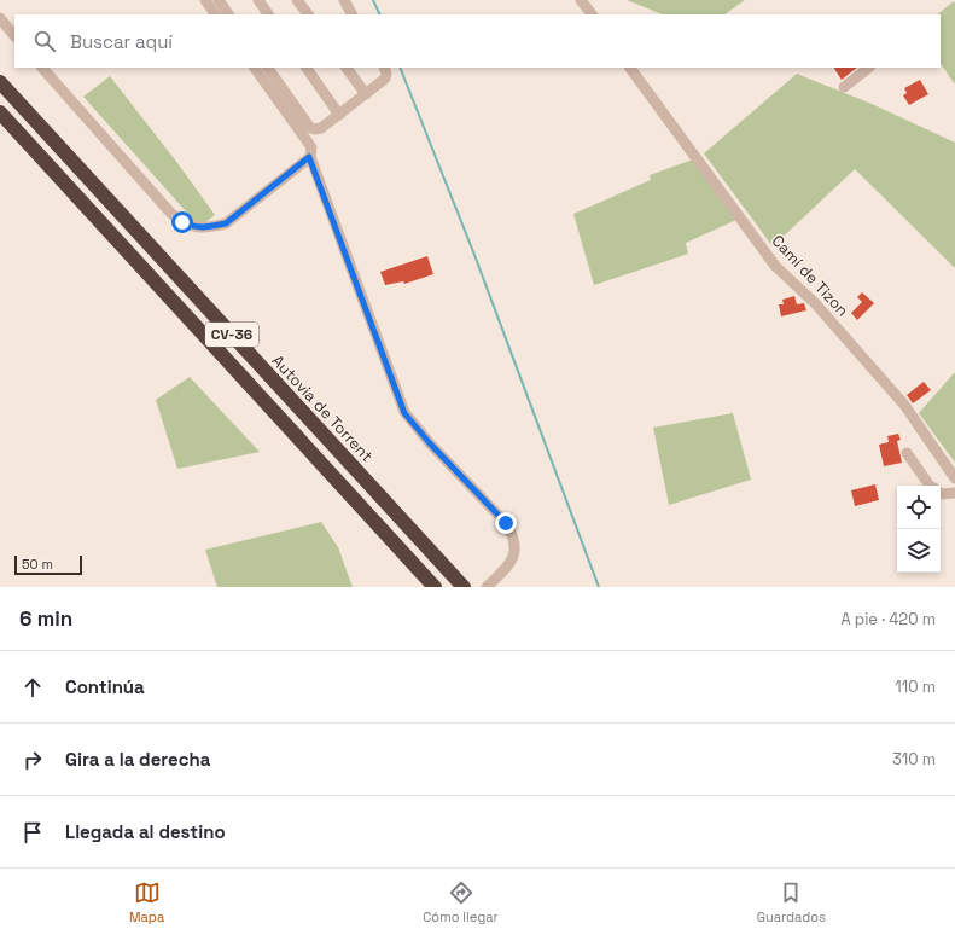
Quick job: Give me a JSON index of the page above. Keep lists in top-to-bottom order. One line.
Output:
{"streets":{"highway":["CV-36","Autovia de Torrent"],"street":["Camí de Tizon"]},"scale_bar":"50 m","page":{"search":"Buscar aquí","scale":"50 m","heading":["6 min","A pie · 420 m"],"list":[["Continúa","110 m"],["Gira a la derecha","310 m"],"Llegada al destino"],"nav":["Mapa","Cómo llegar","Guardados"]}}
